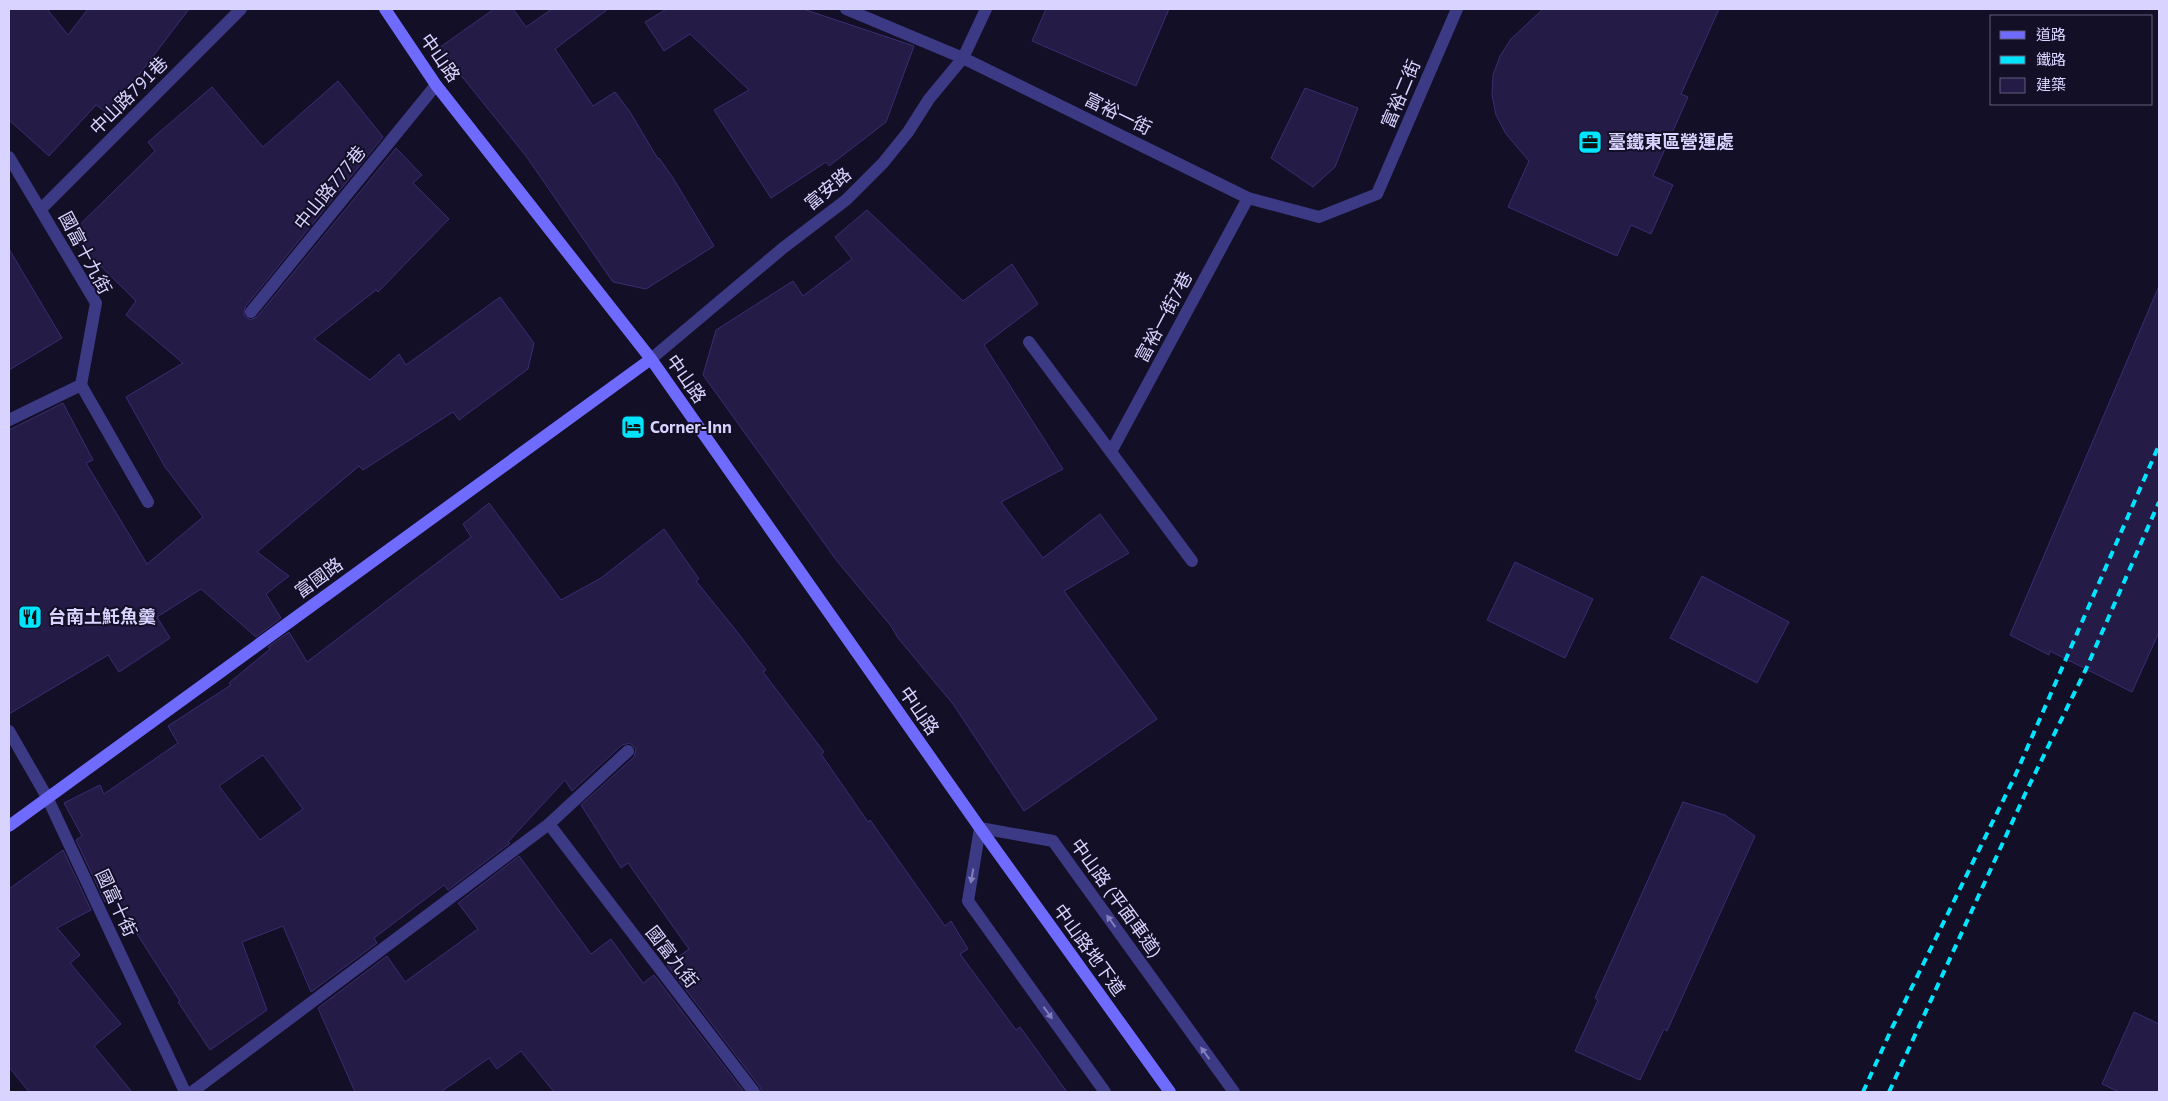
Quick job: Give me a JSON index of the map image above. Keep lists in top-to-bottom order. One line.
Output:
{"streets":{"street":["中山路","富裕二街","中山路791巷","富裕一街","中山路777巷","富安路","國富十九街","富裕一街7巷","富國路","中山路 (平面車道)","國富十街","中山路地下道","國富九街"]},"crossings":[["中山路","中山路777巷"],["中山路","富安路"],["中山路","富國路"],["中山路","中山路 (平面車道)"],["中山路","中山路地下道"],["富裕二街","富裕一街"],["中山路791巷","國富十九街"],["富裕一街","富安路"],["富裕一街","富裕一街7巷"],["富安路","富國路"],["富國路","國富十街"],["中山路 (平面車道)","中山路地下道"]],"one_way":["中山路 (平面車道)"],"places":{"office":["臺鐵東區營運處"],"hotel":["Corner-Inn"],"restaurant":["台南土魠魚羹"]},"legend":["道路","鐵路","建築"]}
